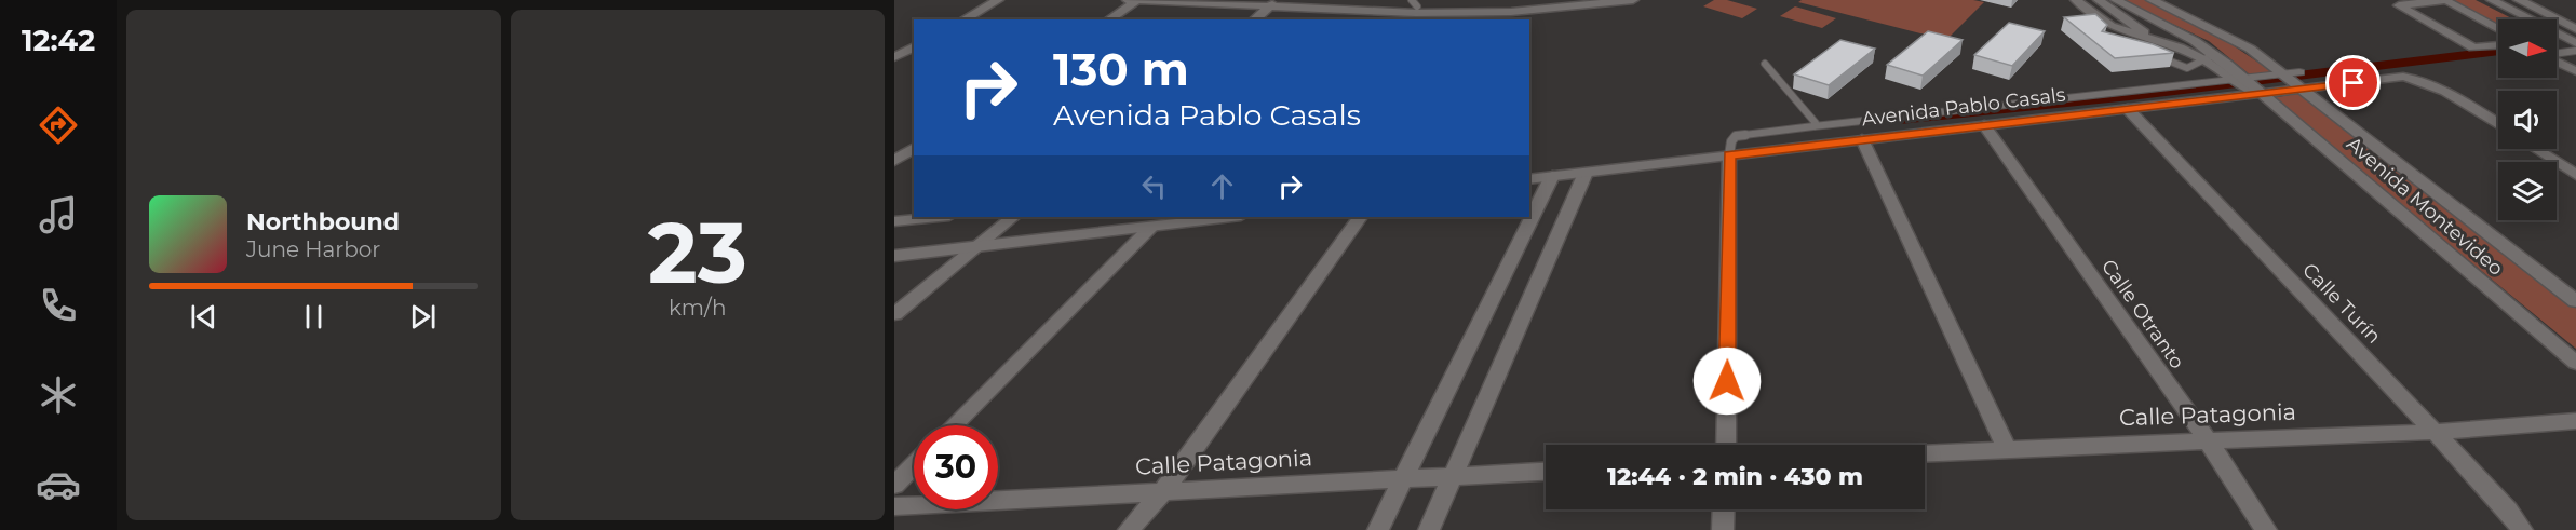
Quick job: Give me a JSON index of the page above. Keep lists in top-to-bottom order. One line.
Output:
{"streets":{"street":["Avenida Pablo Casals","Avenida Montevideo","Calle Turín","Calle Otranto","Calle Patagonia"]},"crossings":[["Avenida Pablo Casals","Avenida Montevideo"],["Avenida Pablo Casals","Calle Turín"],["Avenida Pablo Casals","Calle Otranto"],["Calle Turín","Calle Patagonia"],["Calle Otranto","Calle Patagonia"]],"north":"right","page":{"tabs":"12:42","tile":["23","km/h"],"turn":["130 m","Avenida Pablo Casals"],"song":["Northbound","June Harbor"],"limit":"30","trip":"12:44 · 2 min · 430 m"}}
